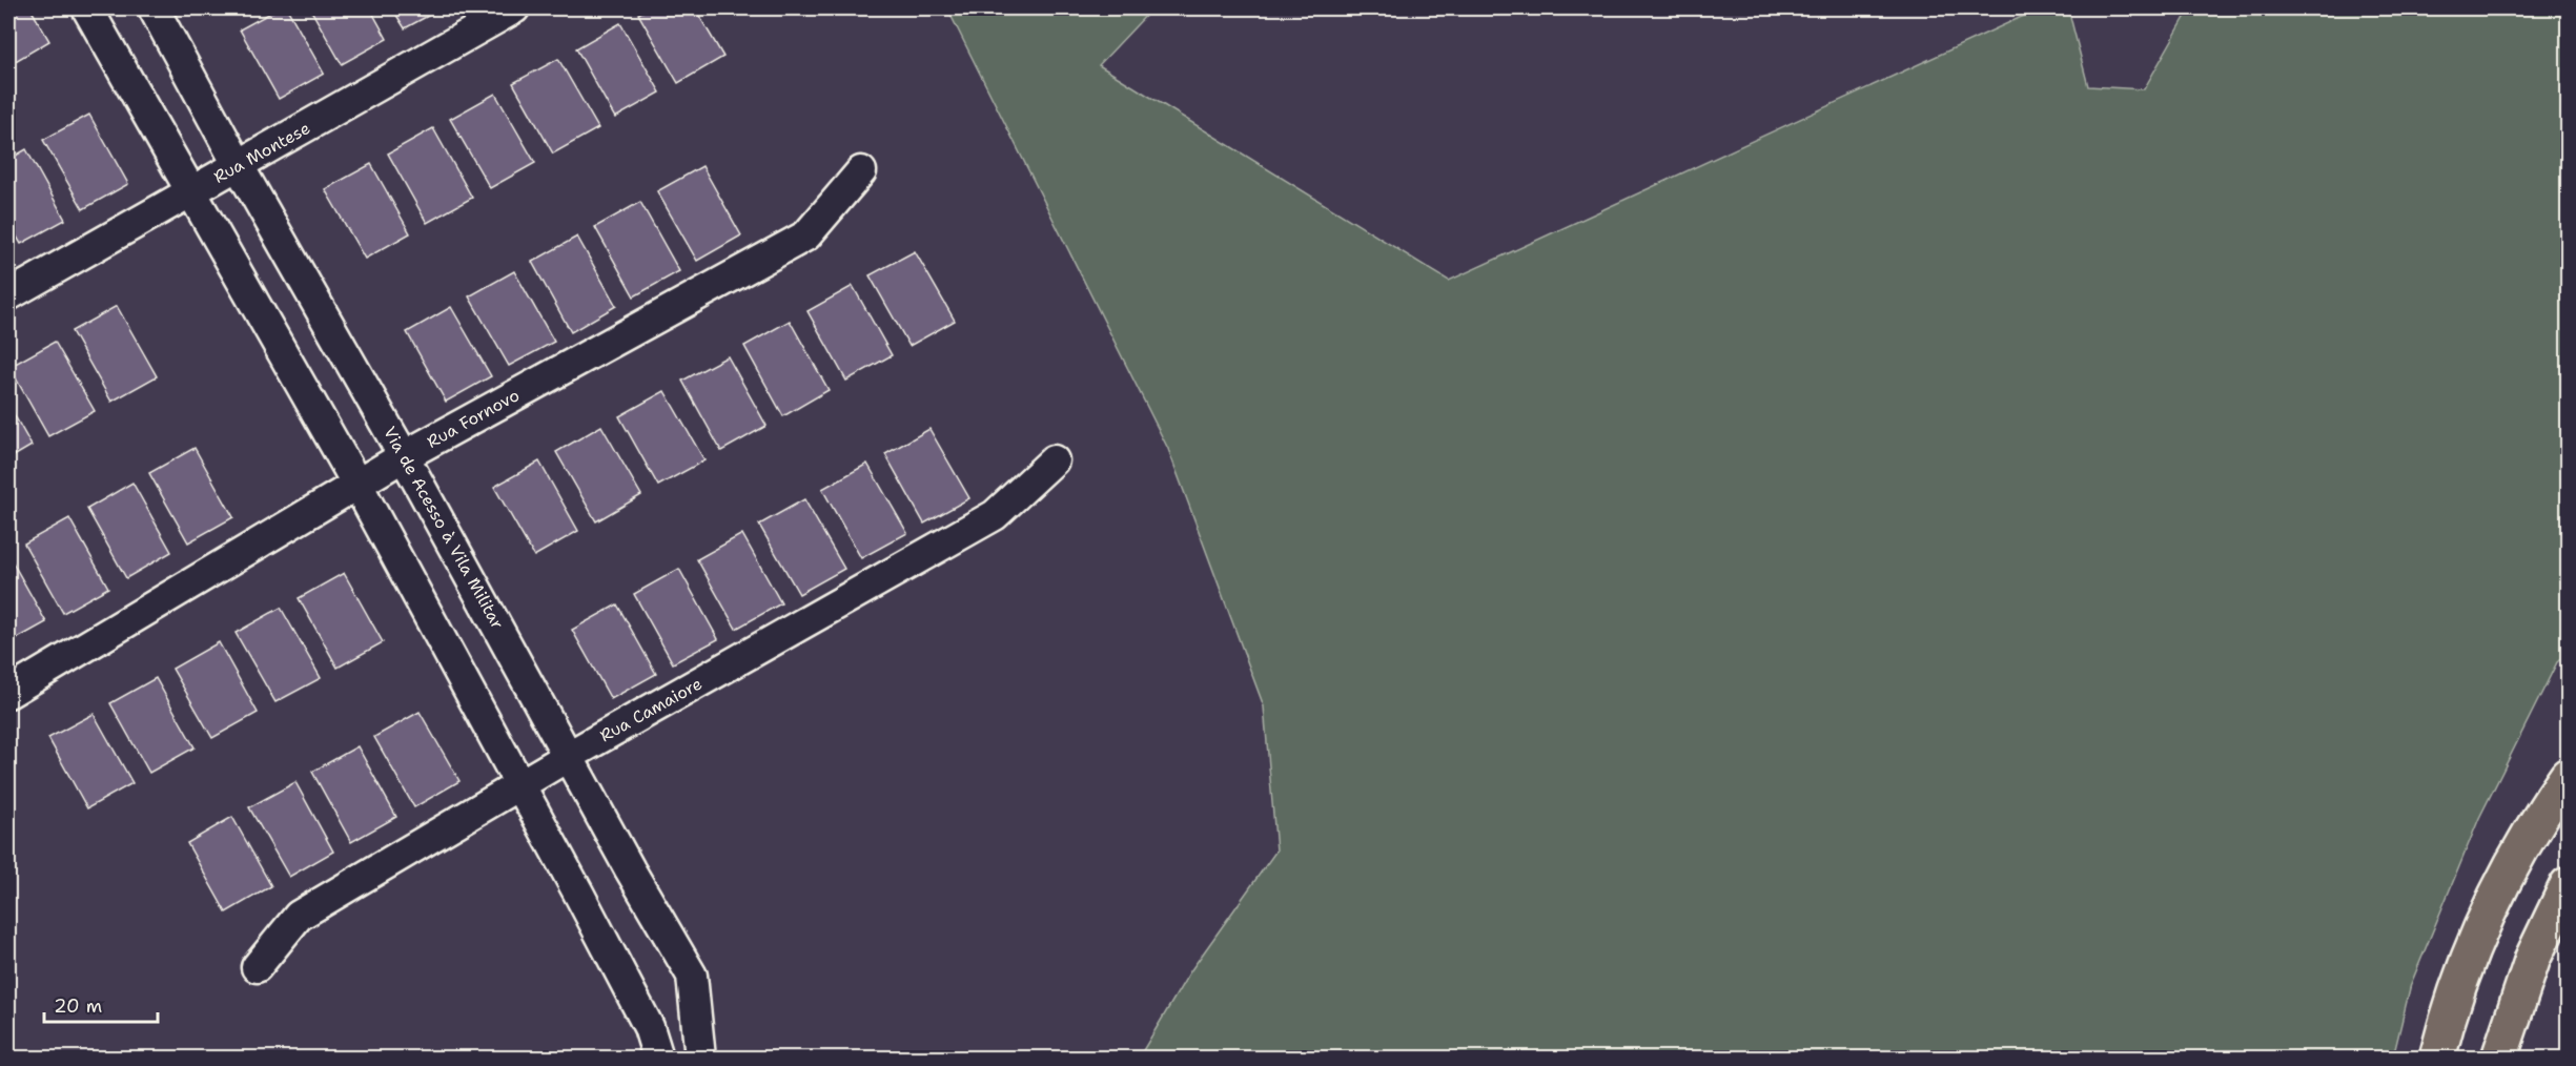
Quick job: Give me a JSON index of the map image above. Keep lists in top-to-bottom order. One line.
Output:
{"streets":{"street":["Rua Montese","Rua Fornovo","Via de Acesso à Vila Militar","Rua Camaiore"]},"crossings":[["Rua Montese","Via de Acesso à Vila Militar"],["Rua Fornovo","Via de Acesso à Vila Militar"],["Via de Acesso à Vila Militar","Rua Camaiore"]],"scale_bar":"20 m"}
